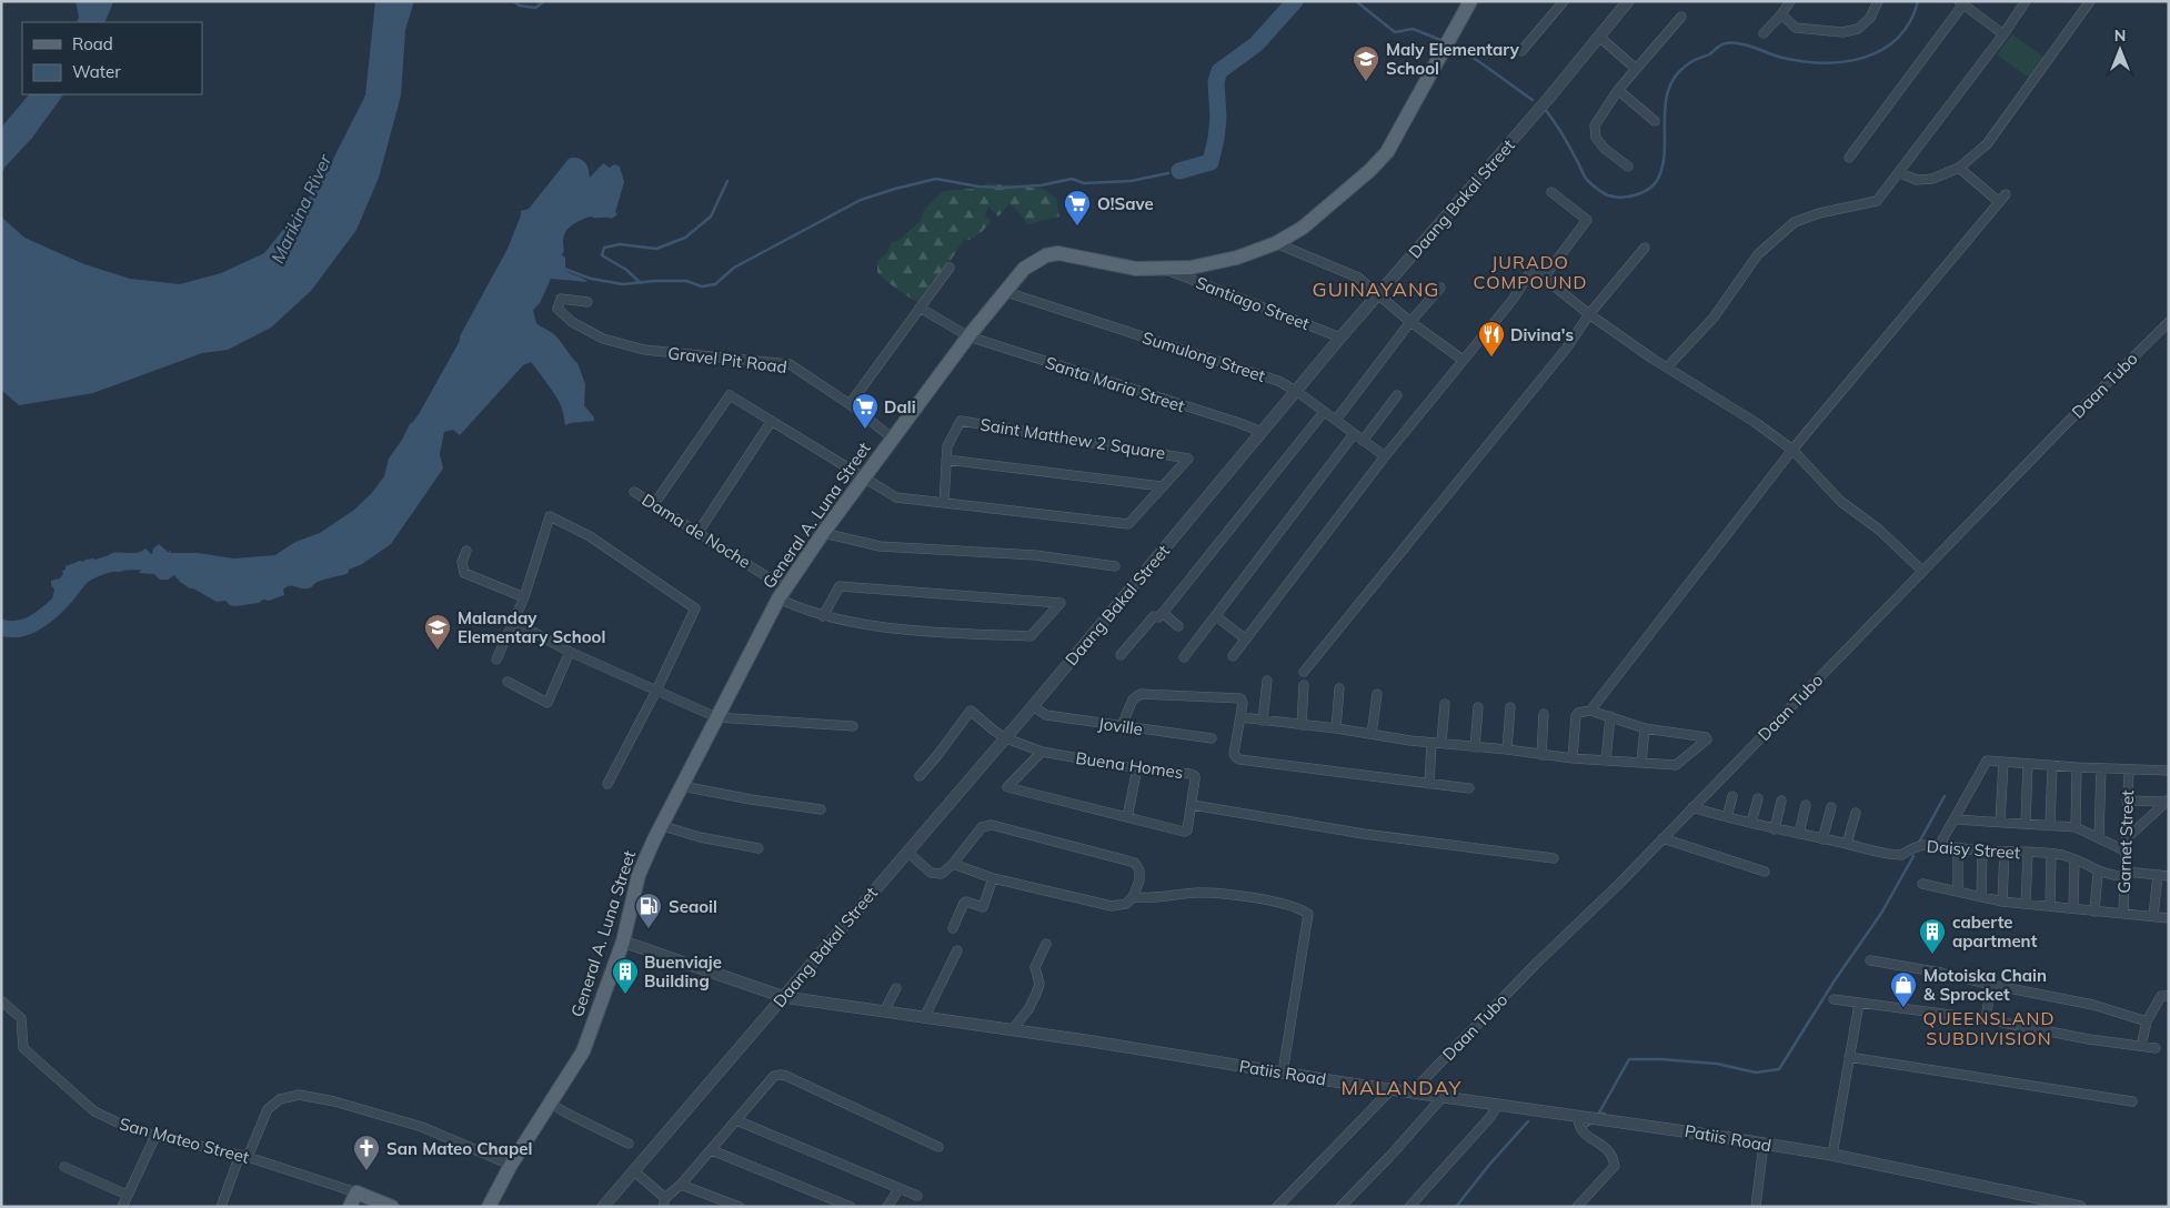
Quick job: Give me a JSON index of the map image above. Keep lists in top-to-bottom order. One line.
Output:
{"streets":{"main road":["General A. Luna Street"],"street":["Daang Bakal Street","Santiago Street","Sumulong Street","Gravel Pit Road","Santa Maria Street","Daan Tubo","Saint Matthew 2 Square","Dama de Noche","Joville","Buena Homes","Garnet Street","Daisy Street","Patiis Road","San Mateo Street"]},"crossings":[["Daang Bakal Street","Santiago Street"],["Daang Bakal Street","Sumulong Street"],["Daang Bakal Street","Santa Maria Street"],["Daang Bakal Street","Joville"],["Daang Bakal Street","Buena Homes"],["Daang Bakal Street","Patiis Road"],["Santiago Street","General A. Luna Street"],["Sumulong Street","General A. Luna Street"],["Gravel Pit Road","General A. Luna Street"],["Santa Maria Street","General A. Luna Street"],["Daan Tubo","Daisy Street"],["Daan Tubo","Patiis Road"],["Saint Matthew 2 Square","General A. Luna Street"],["Saint Matthew 2 Square","Dama de Noche"],["General A. Luna Street","Dama de Noche"],["General A. Luna Street","Patiis Road"],["Garnet Street","Daisy Street"]],"districts":["JURADO COMPOUND","GUINAYANG","QUEENSLAND SUBDIVISION","MALANDAY"],"water":["Marikina River"],"places":{"school or university":["Maly Elementary School","Malanday Elementary School"],"supermarket":["O!Save","Dali"],"restaurant":["Divina's"],"fuel station":["Seaoil"],"building":["caberte apartment","Buenviaje Building"],"shop":["Motoiska Chain & Sprocket"],"church":["San Mateo Chapel"]},"legend":["Road","Water"],"north":"top"}
